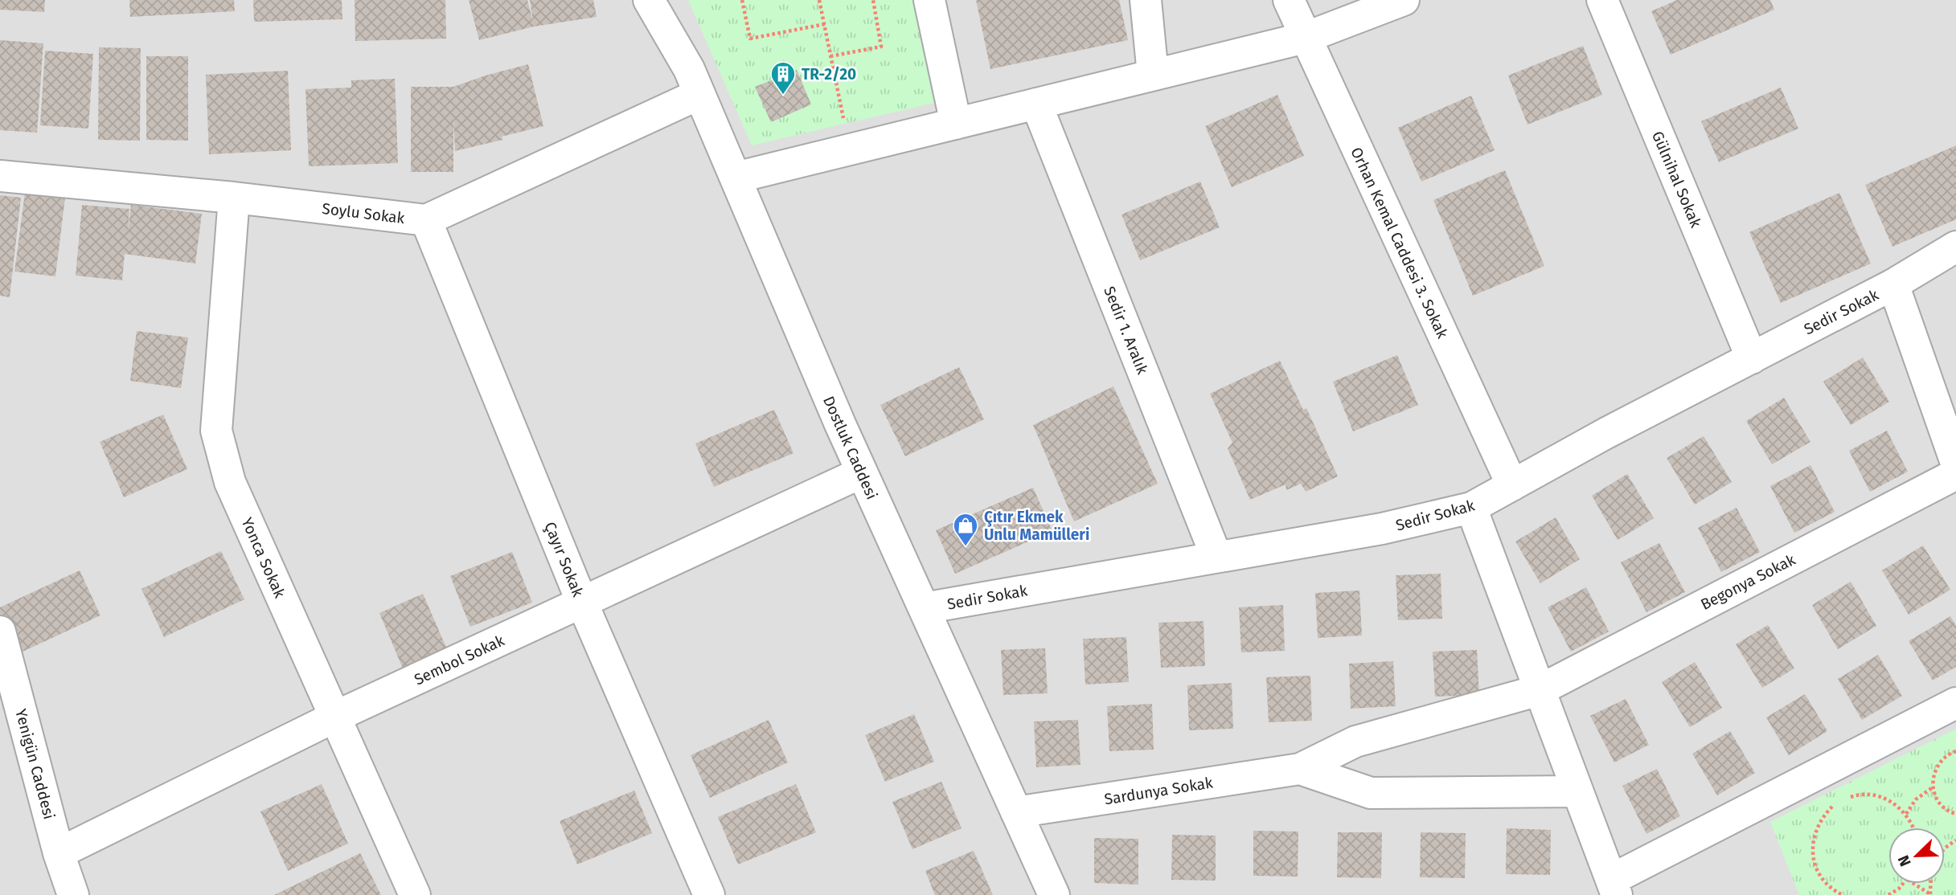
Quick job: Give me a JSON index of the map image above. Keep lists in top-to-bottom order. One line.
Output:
{"streets":{"street":["Gülnihal Sokak","Soylu Sokak","Orhan Kemal Caddesi 3. Sokak","Sedir Sokak","Sedir 1. Aralık","Dostluk Caddesi","Yonca Sokak","Çayır Sokak","Begonya Sokak","Sembol Sokak","Yenigün Caddesi","Sardunya Sokak"]},"crossings":[["Gülnihal Sokak","Sedir Sokak"],["Soylu Sokak","Dostluk Caddesi"],["Soylu Sokak","Yonca Sokak"],["Soylu Sokak","Çayır Sokak"],["Orhan Kemal Caddesi 3. Sokak","Sedir Sokak"],["Sedir Sokak","Sedir 1. Aralık"],["Sedir Sokak","Dostluk Caddesi"],["Dostluk Caddesi","Sembol Sokak"],["Dostluk Caddesi","Sardunya Sokak"],["Yonca Sokak","Sembol Sokak"],["Çayır Sokak","Sembol Sokak"],["Begonya Sokak","Sardunya Sokak"],["Sembol Sokak","Yenigün Caddesi"]],"places":{"building":["TR-2/20"],"shop":["Çıtır Ekmek Unlu Mamülleri"]},"north":"bottom left"}
